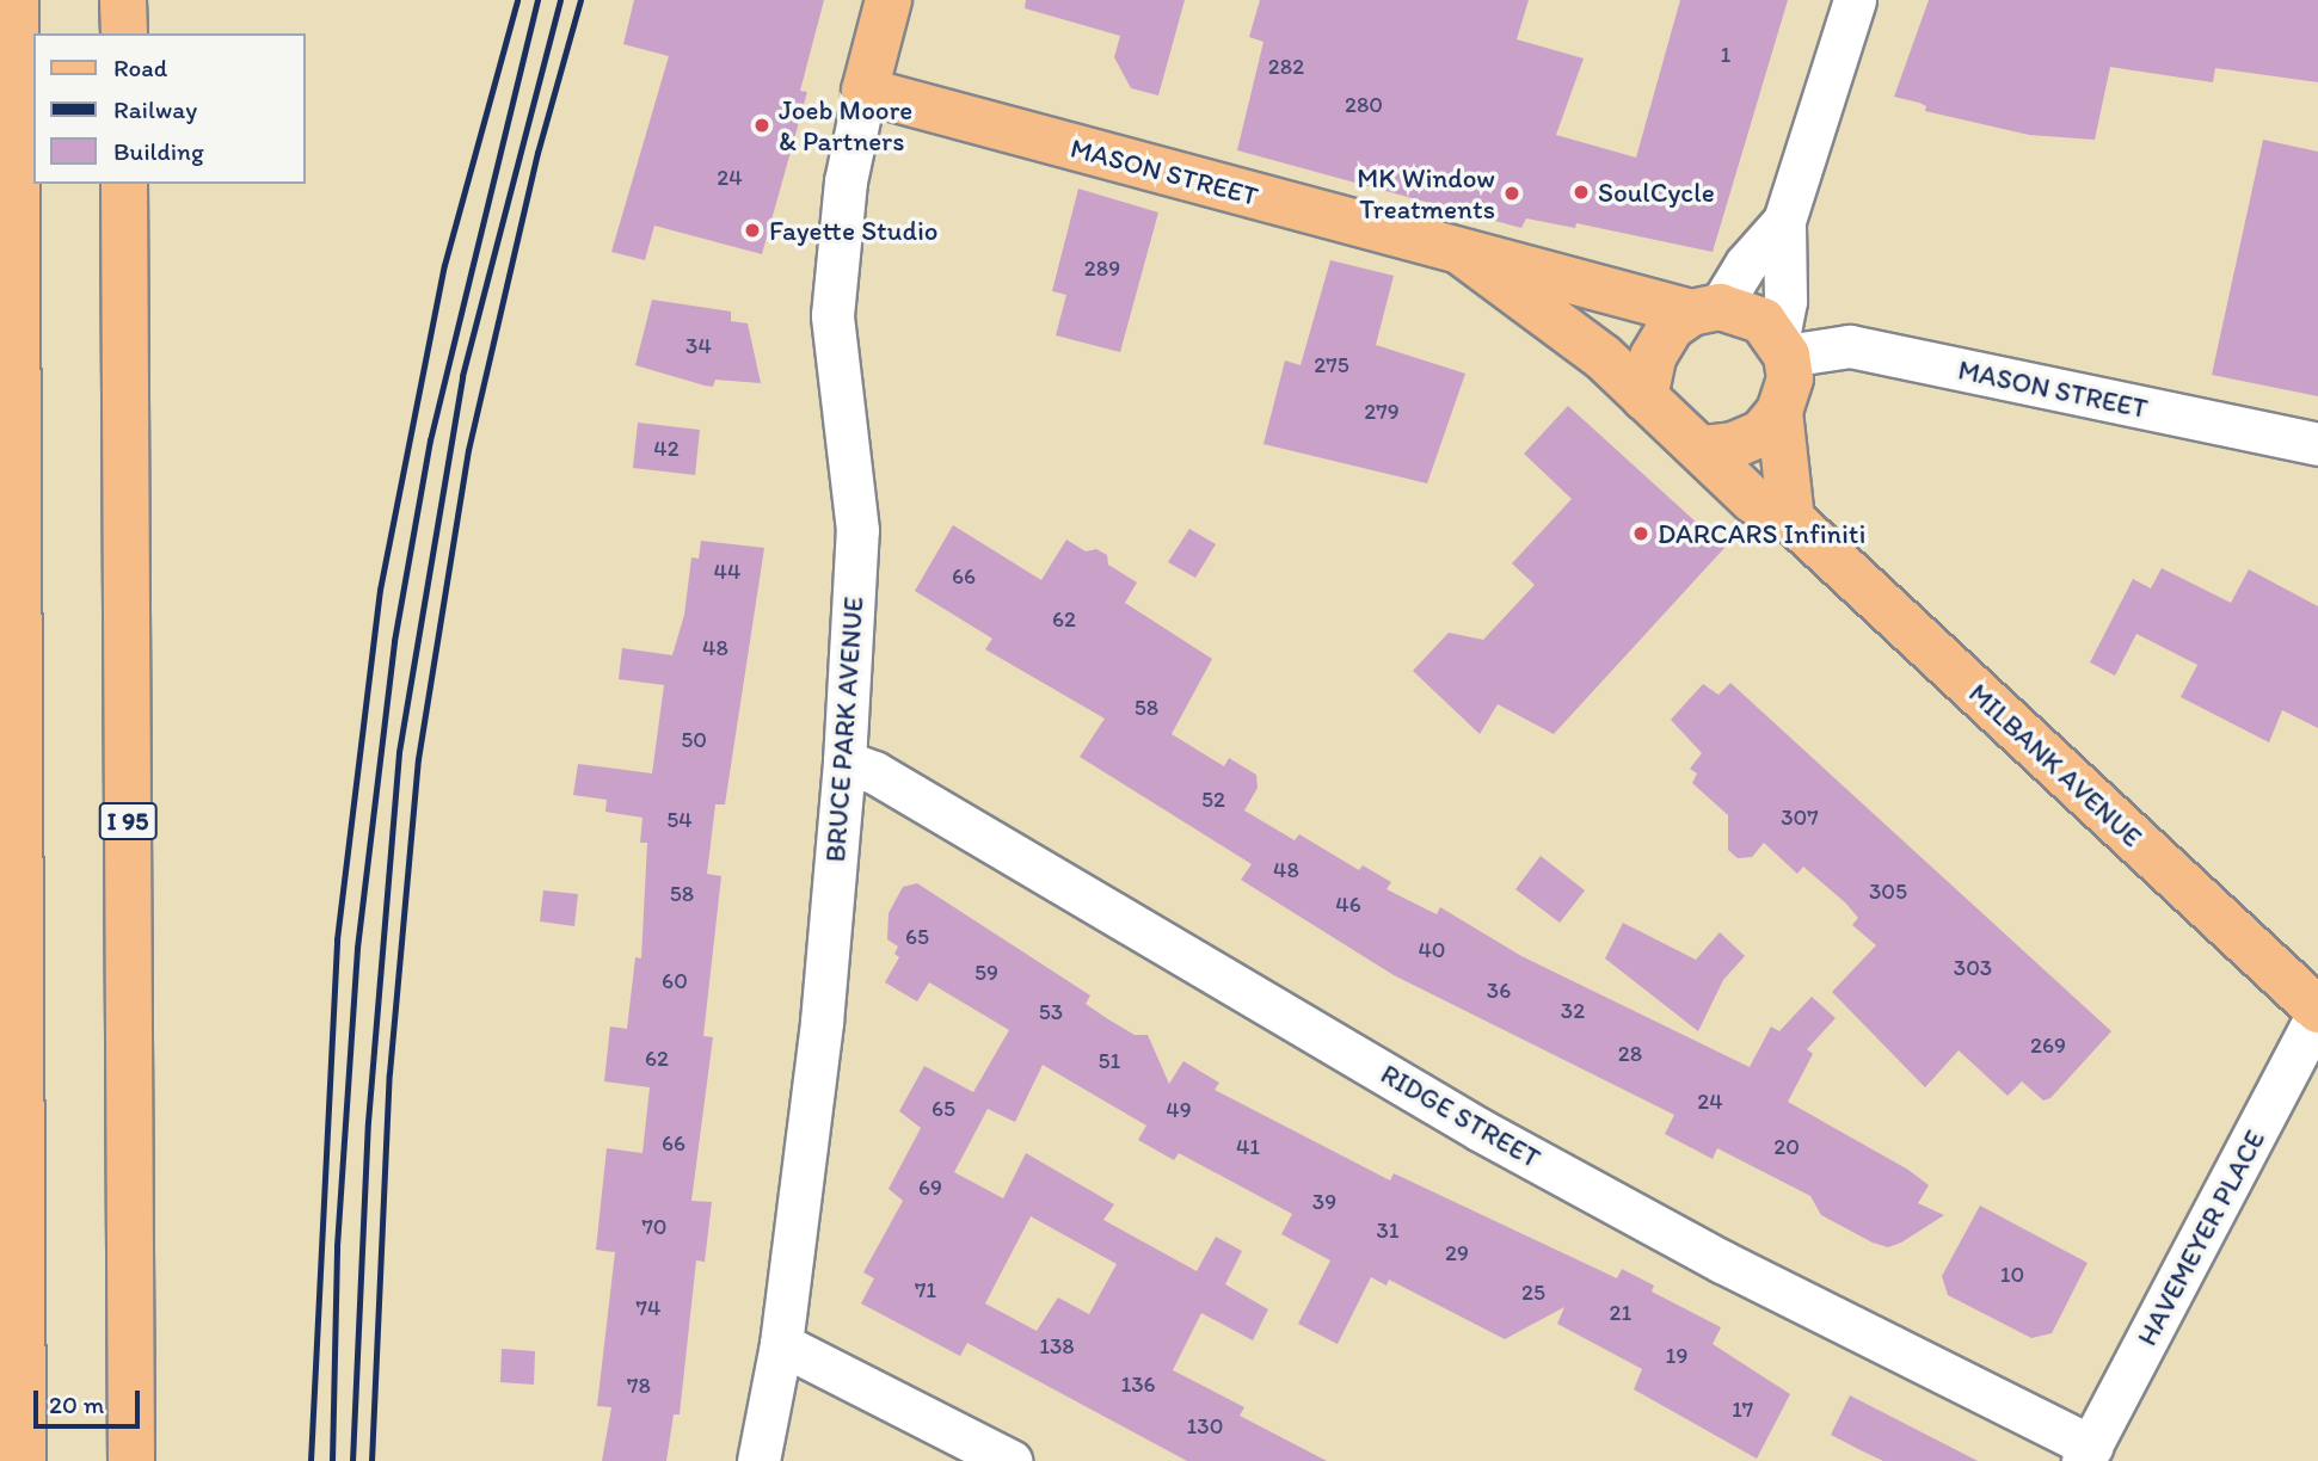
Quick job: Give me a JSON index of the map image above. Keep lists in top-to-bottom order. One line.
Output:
{"streets":{"main road":["MASON STREET","BRUCE PARK AVENUE","MILBANK AVENUE","I 95"],"street":["RIDGE STREET","HAVEMEYER PLACE"]},"crossings":[["MASON STREET","BRUCE PARK AVENUE"],["MASON STREET","MILBANK AVENUE"],["BRUCE PARK AVENUE","RIDGE STREET"],["MILBANK AVENUE","HAVEMEYER PLACE"],["RIDGE STREET","HAVEMEYER PLACE"]],"places":["Joeb Moore & Partners","SoulCycle","MK Window Treatments","Fayette Studio","DARCARS Infiniti"],"house_numbers":["1","282","280","24","289","34","275","279","42","44","66","62","48","58","50","52","307","54","48","305","58","46","65","40","303","59","60","36","32","53","269","28","62","51","24","65","49","66","41","20","69","39","70","31","29","10","71","25","74","21","138","19","136","78","17","130"],"legend":["Road","Railway","Building"],"scale_bar":"20 m"}
